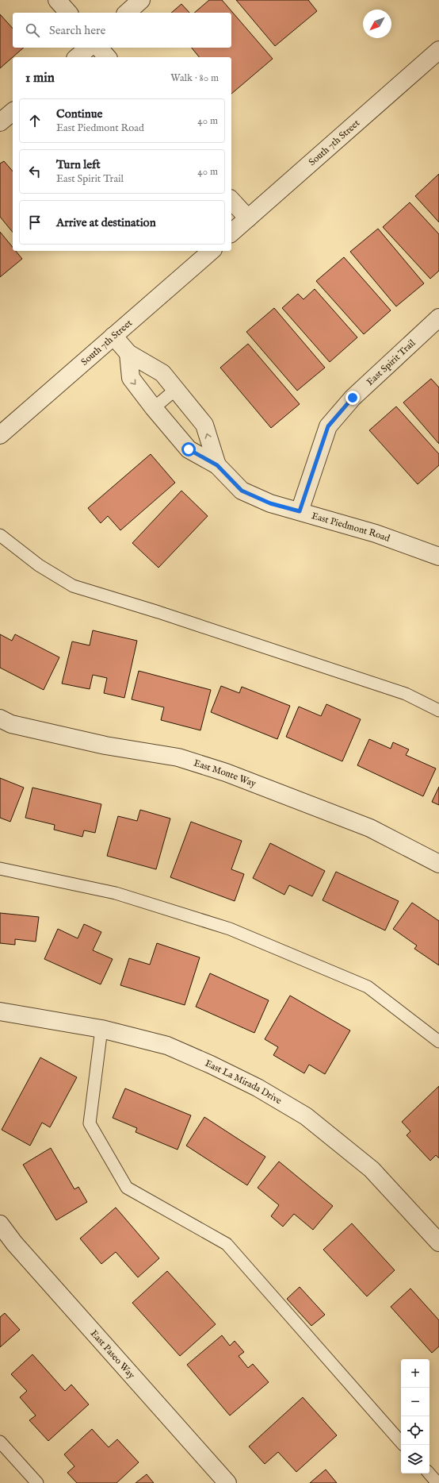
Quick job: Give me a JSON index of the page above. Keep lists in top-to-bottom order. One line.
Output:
{"streets":{"street":["South 7th Street","East Spirit Trail","East Piedmont Road","East Monte Way","East La Mirada Drive","East Paseo Way"]},"crossings":[["South 7th Street","East Piedmont Road"],["East Spirit Trail","East Piedmont Road"]],"north":"bottom left","page":{"search":"Search here","heading":["1 min","Walk · 80 m"],"list":[["Continue","East Piedmont Road","40 m"],["Turn left","East Spirit Trail","40 m"],"Arrive at destination"],"map_buttons":["+","−"]}}
